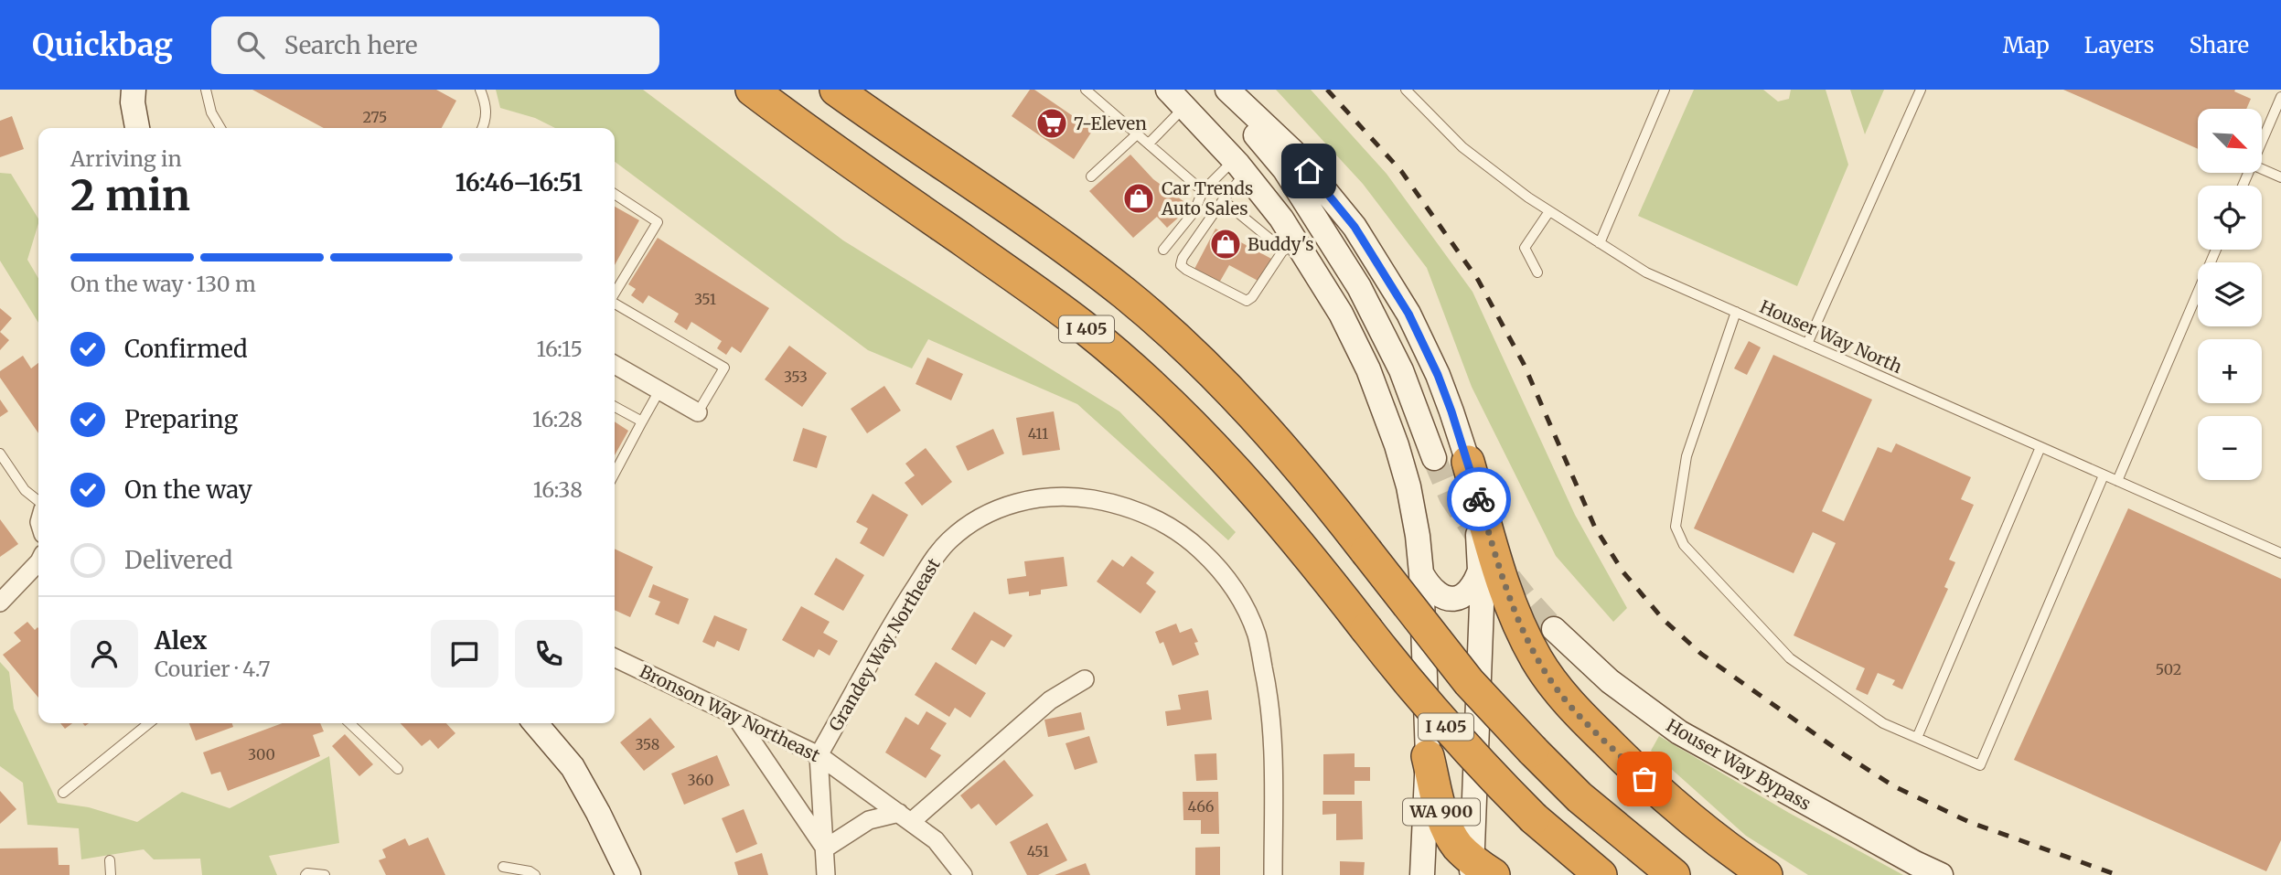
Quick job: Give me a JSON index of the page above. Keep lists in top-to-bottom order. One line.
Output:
{"streets":{"highway":["I 405","WA 900"],"main road":["Houser Way Bypass"],"street":["Grandey Way Northeast","Bronson Way Northeast"],"lane":["Houser Way North"]},"crossings":[["Grandey Way Northeast","Bronson Way Northeast"]],"places":{"supermarket":["7-Eleven"],"shop":["Car Trends Auto Sales","Buddy's"]},"house_numbers":["275","351","353","411","502","358","300","360","466","451"],"north":"bottom right","page":{"header":"Quickbag","search":"Search here","nav":["Map","Layers","Share"],"map_buttons":["+","−"],"heading":["2 min","Arriving in","16:46–16:51"],"panel":["Alex","Courier · 4.7"],"bar":"On the way · 130 m","list":[["Confirmed","16:15"],["Preparing","16:28"],["On the way","16:38"],"Delivered"]}}
